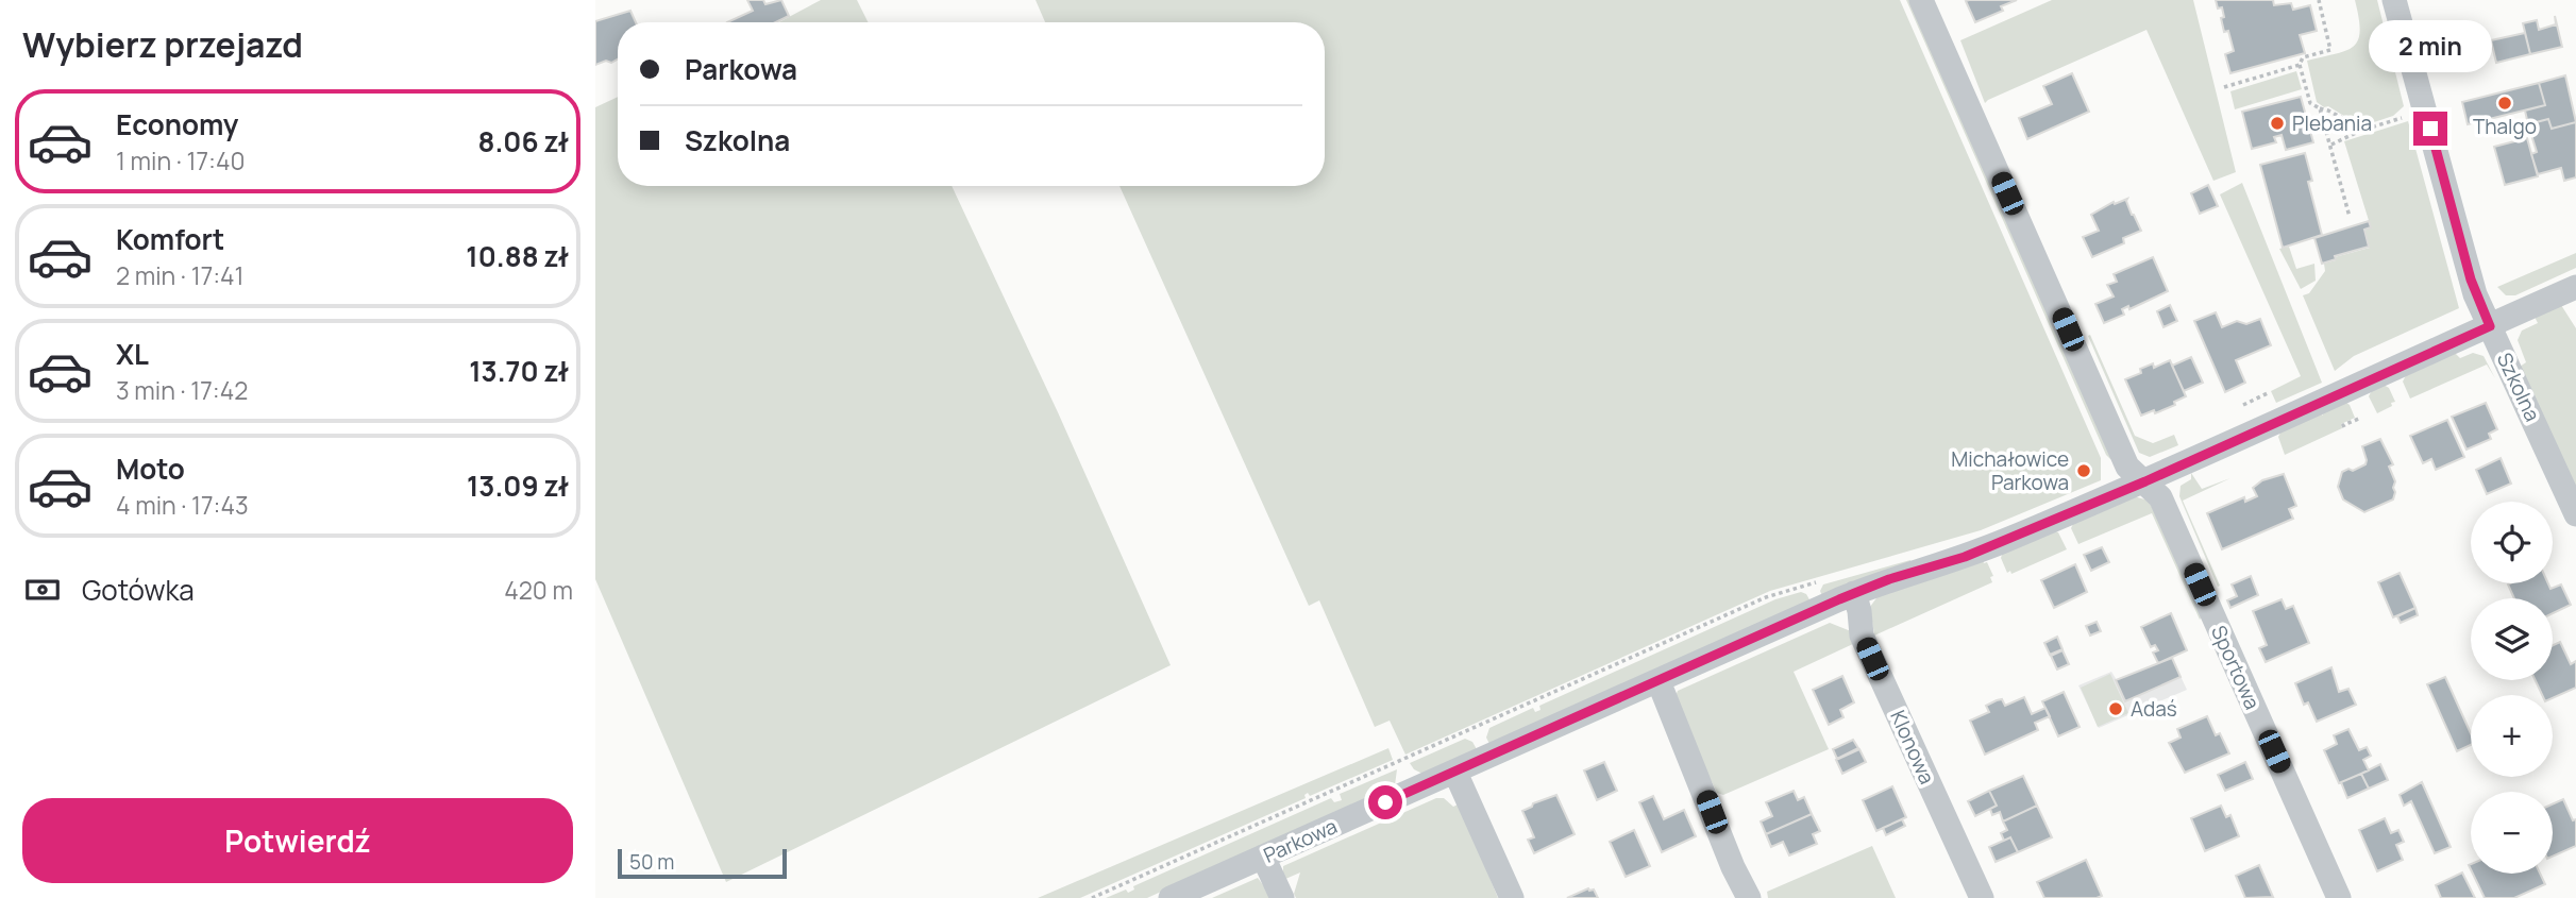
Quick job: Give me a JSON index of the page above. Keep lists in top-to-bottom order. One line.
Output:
{"streets":{"street":["Szkolna","Sportowa","Klonowa","Parkowa"]},"crossings":[["Szkolna","Parkowa"],["Sportowa","Parkowa"],["Klonowa","Parkowa"]],"places":["Thalgo","Plebania","Michałowice Parkowa","Adaś"],"scale_bar":"50 m","page":{"heading":"Wybierz przejazd","bubble":"2 min","banner":["Parkowa","Szkolna"],"list":[{"name":"Economy","note":"1 min · 17:40","value":"8.06 zł"},{"name":"Komfort","note":"2 min · 17:41","value":"10.88 zł"},{"name":"XL","note":"3 min · 17:42","value":"13.70 zł"},{"name":"Moto","note":"4 min · 17:43","value":"13.09 zł"}],"map_buttons":["+","−"],"pay":["Gotówka","420 m"],"buttons":"Potwierdź","scale":"50 m"}}
